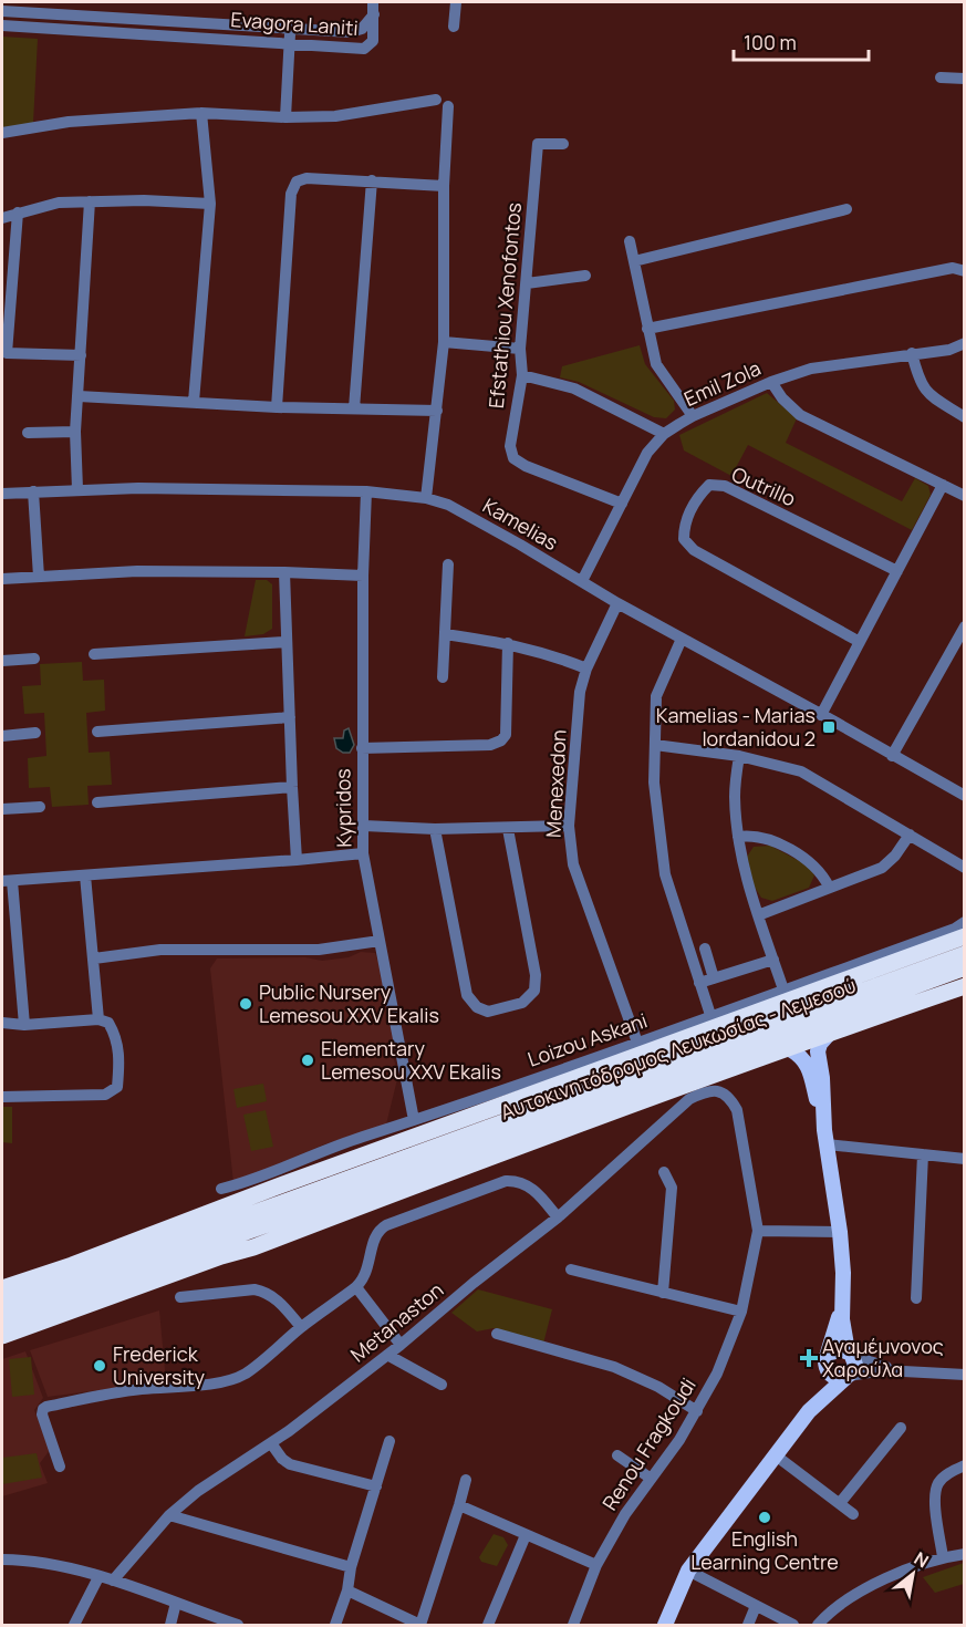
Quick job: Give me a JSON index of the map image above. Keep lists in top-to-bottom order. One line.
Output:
{"streets":{"highway":["Αυτοκινητόδρομος Λευκωσίας - Λεμεσού"],"street":["Evagora Laniti","Efstathiou Xenofontos","Emil Zola","Outrillo","Kamelias","Menexedon","Kypridos","Loizou Askani","Metanaston","Renou Fragkoudi"]},"crossings":[["Efstathiou Xenofontos","Emil Zola"],["Emil Zola","Kamelias"],["Kamelias","Menexedon"],["Kamelias","Kypridos"],["Menexedon","Loizou Askani"],["Kypridos","Loizou Askani"],["Metanaston","Renou Fragkoudi"]],"places":{"transit":["Kamelias - Marias Iordanidou 2"],"other":["Public Nursery Lemesou XXV Ekalis","Elementary Lemesou XXV Ekalis","Frederick University","English Learning Centre"],"health":["Αγαμέμνονος Χαρούλα"]},"scale_bar":"100 m","north":"top right"}
